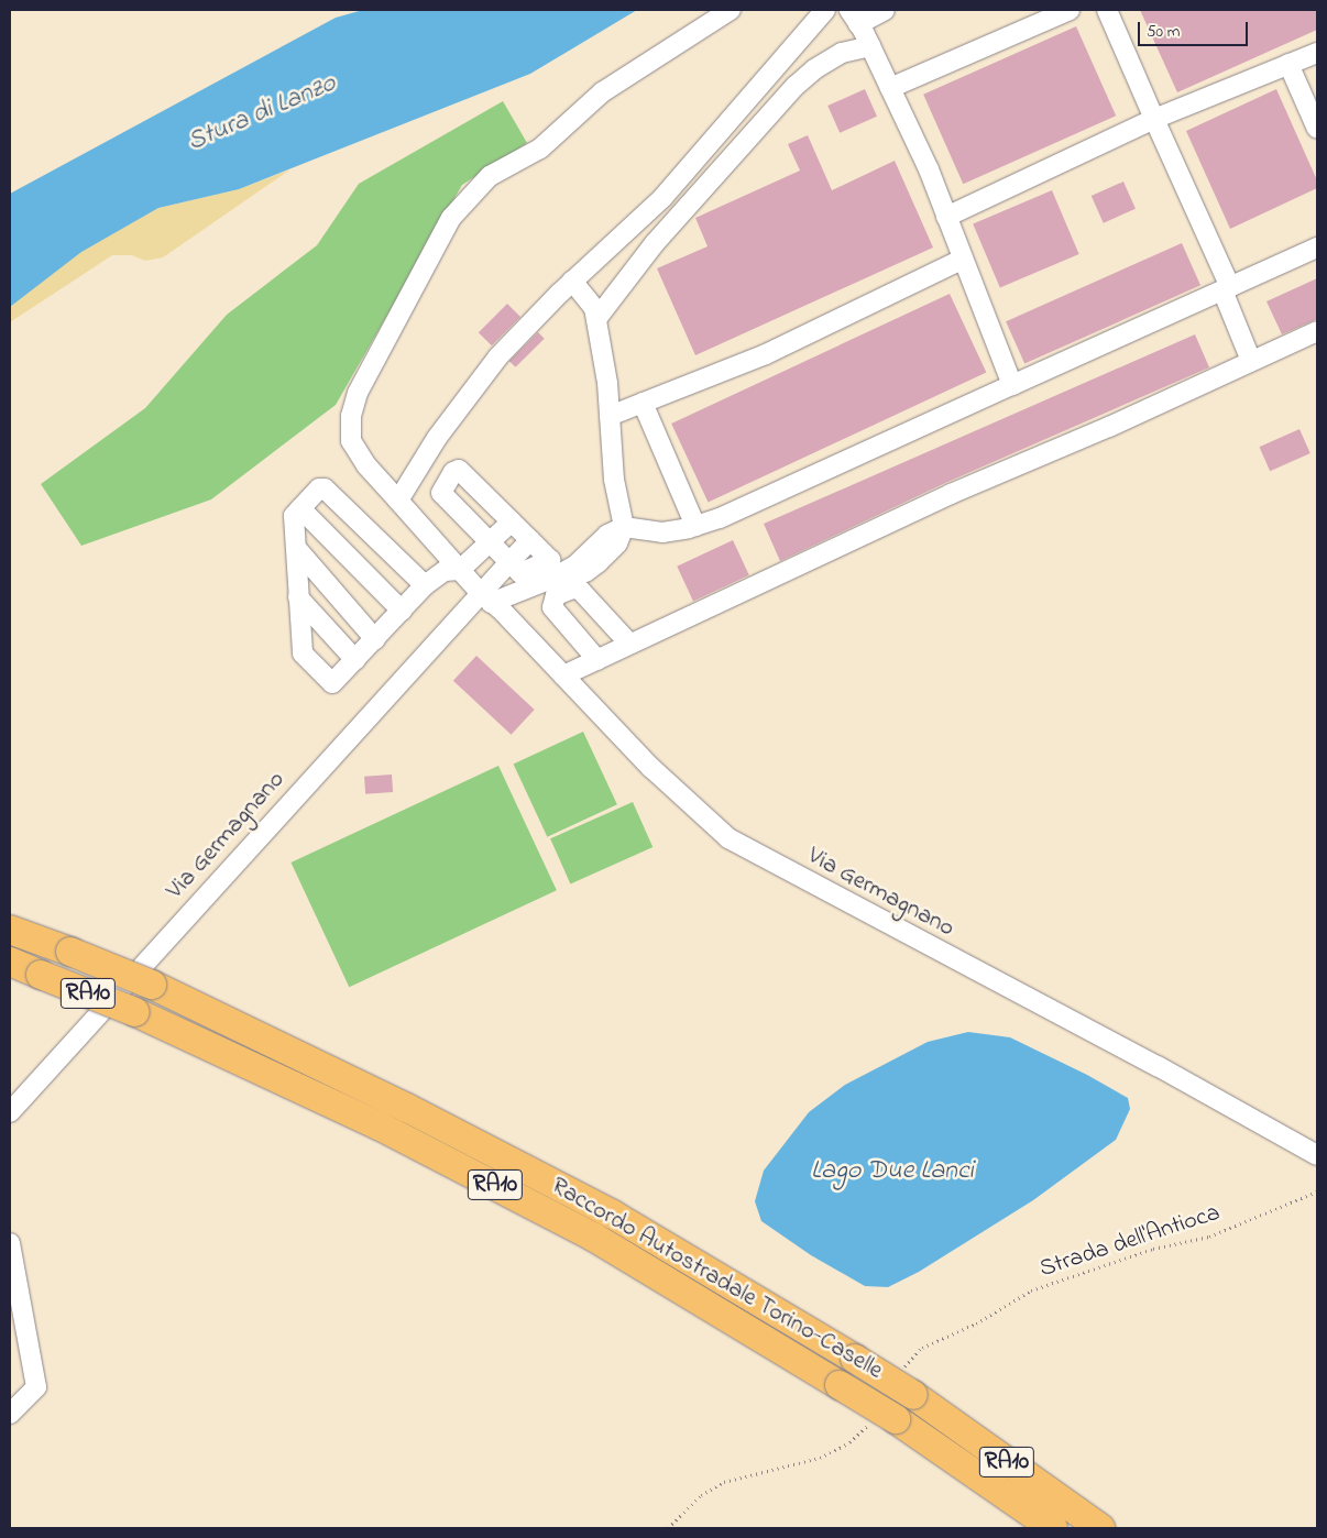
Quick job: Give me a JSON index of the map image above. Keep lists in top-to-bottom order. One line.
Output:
{"streets":{"highway":["RA10","Raccordo Autostradale Torino-Caselle"],"street":["Via Germagnano"],"path":["Strada dell'Antioca"]},"water":["Stura di Lanzo","Lago Due Lanci"],"scale_bar":"50 m"}
